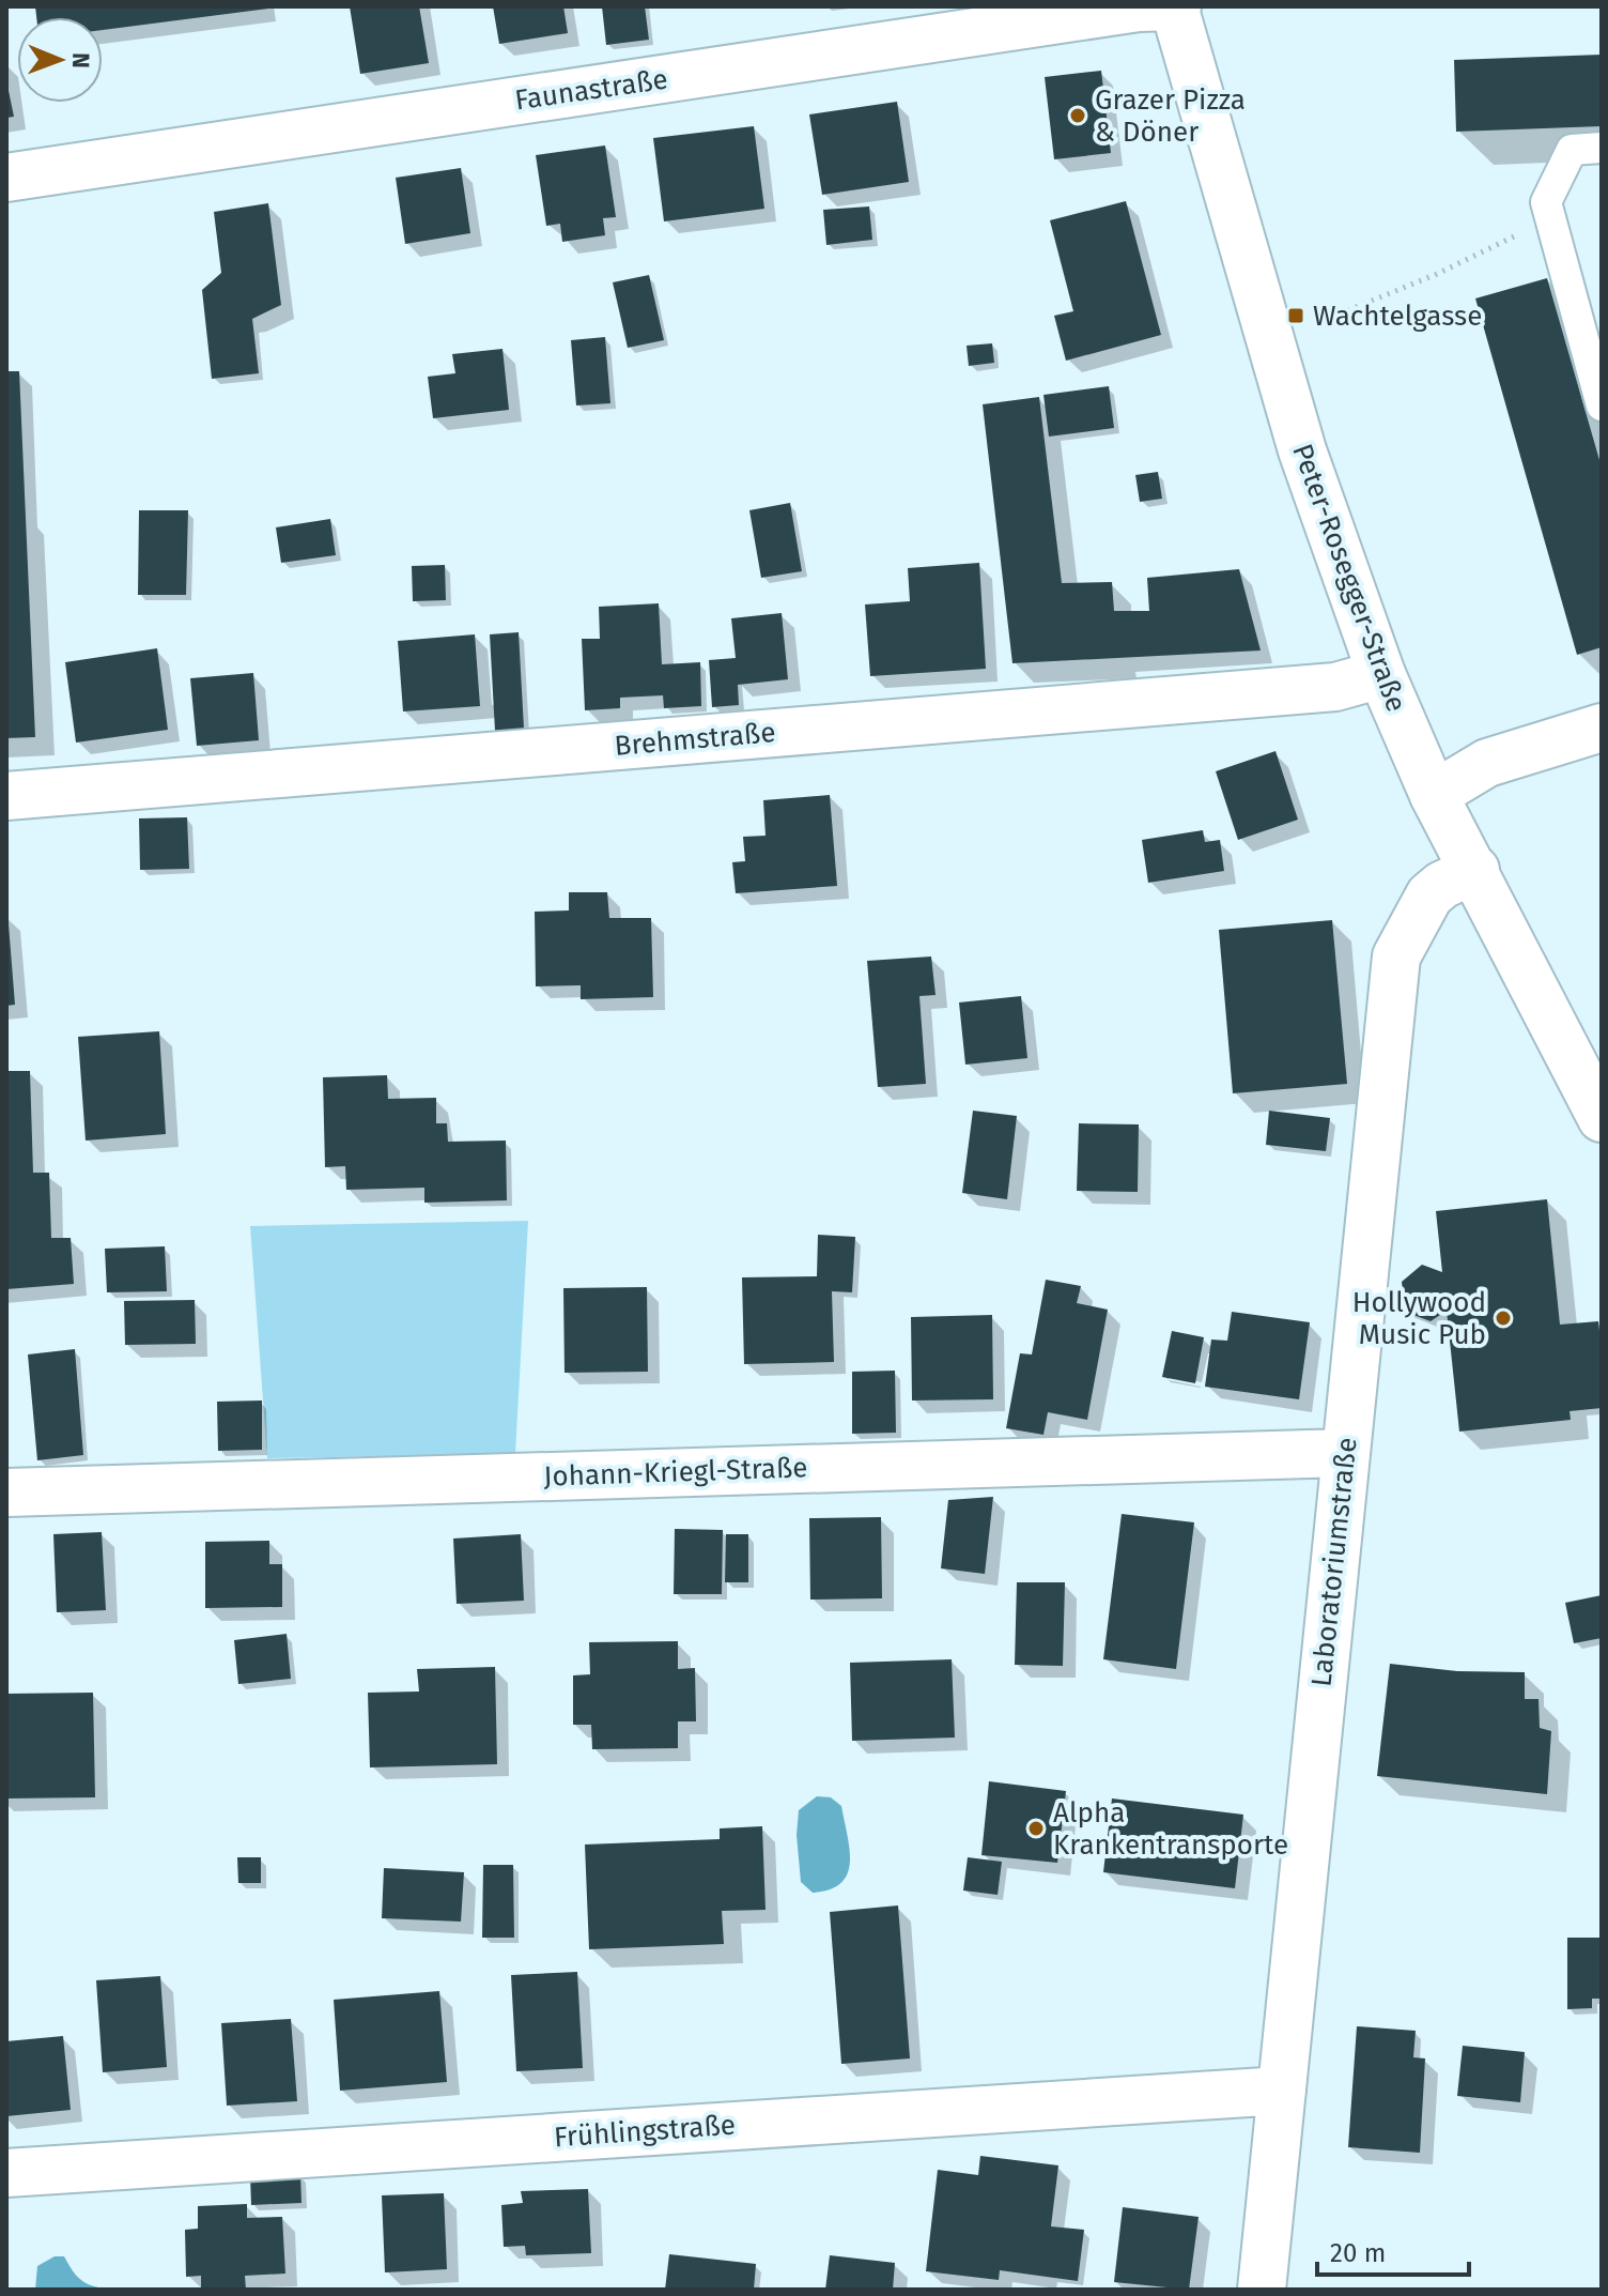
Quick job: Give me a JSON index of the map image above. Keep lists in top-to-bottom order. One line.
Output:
{"streets":{"street":["Faunastraße","Peter-Rosegger-Straße","Brehmstraße","Johann-Kriegl-Straße","Laboratoriumstraße","Frühlingstraße"]},"crossings":[["Faunastraße","Peter-Rosegger-Straße"],["Peter-Rosegger-Straße","Brehmstraße"],["Peter-Rosegger-Straße","Laboratoriumstraße"],["Johann-Kriegl-Straße","Laboratoriumstraße"],["Laboratoriumstraße","Frühlingstraße"]],"places":{"other":["Grazer Pizza & Döner","Hollywood Music Pub","Alpha Krankentransporte"],"transit":["Wachtelgasse"]},"scale_bar":"20 m","north":"right"}
